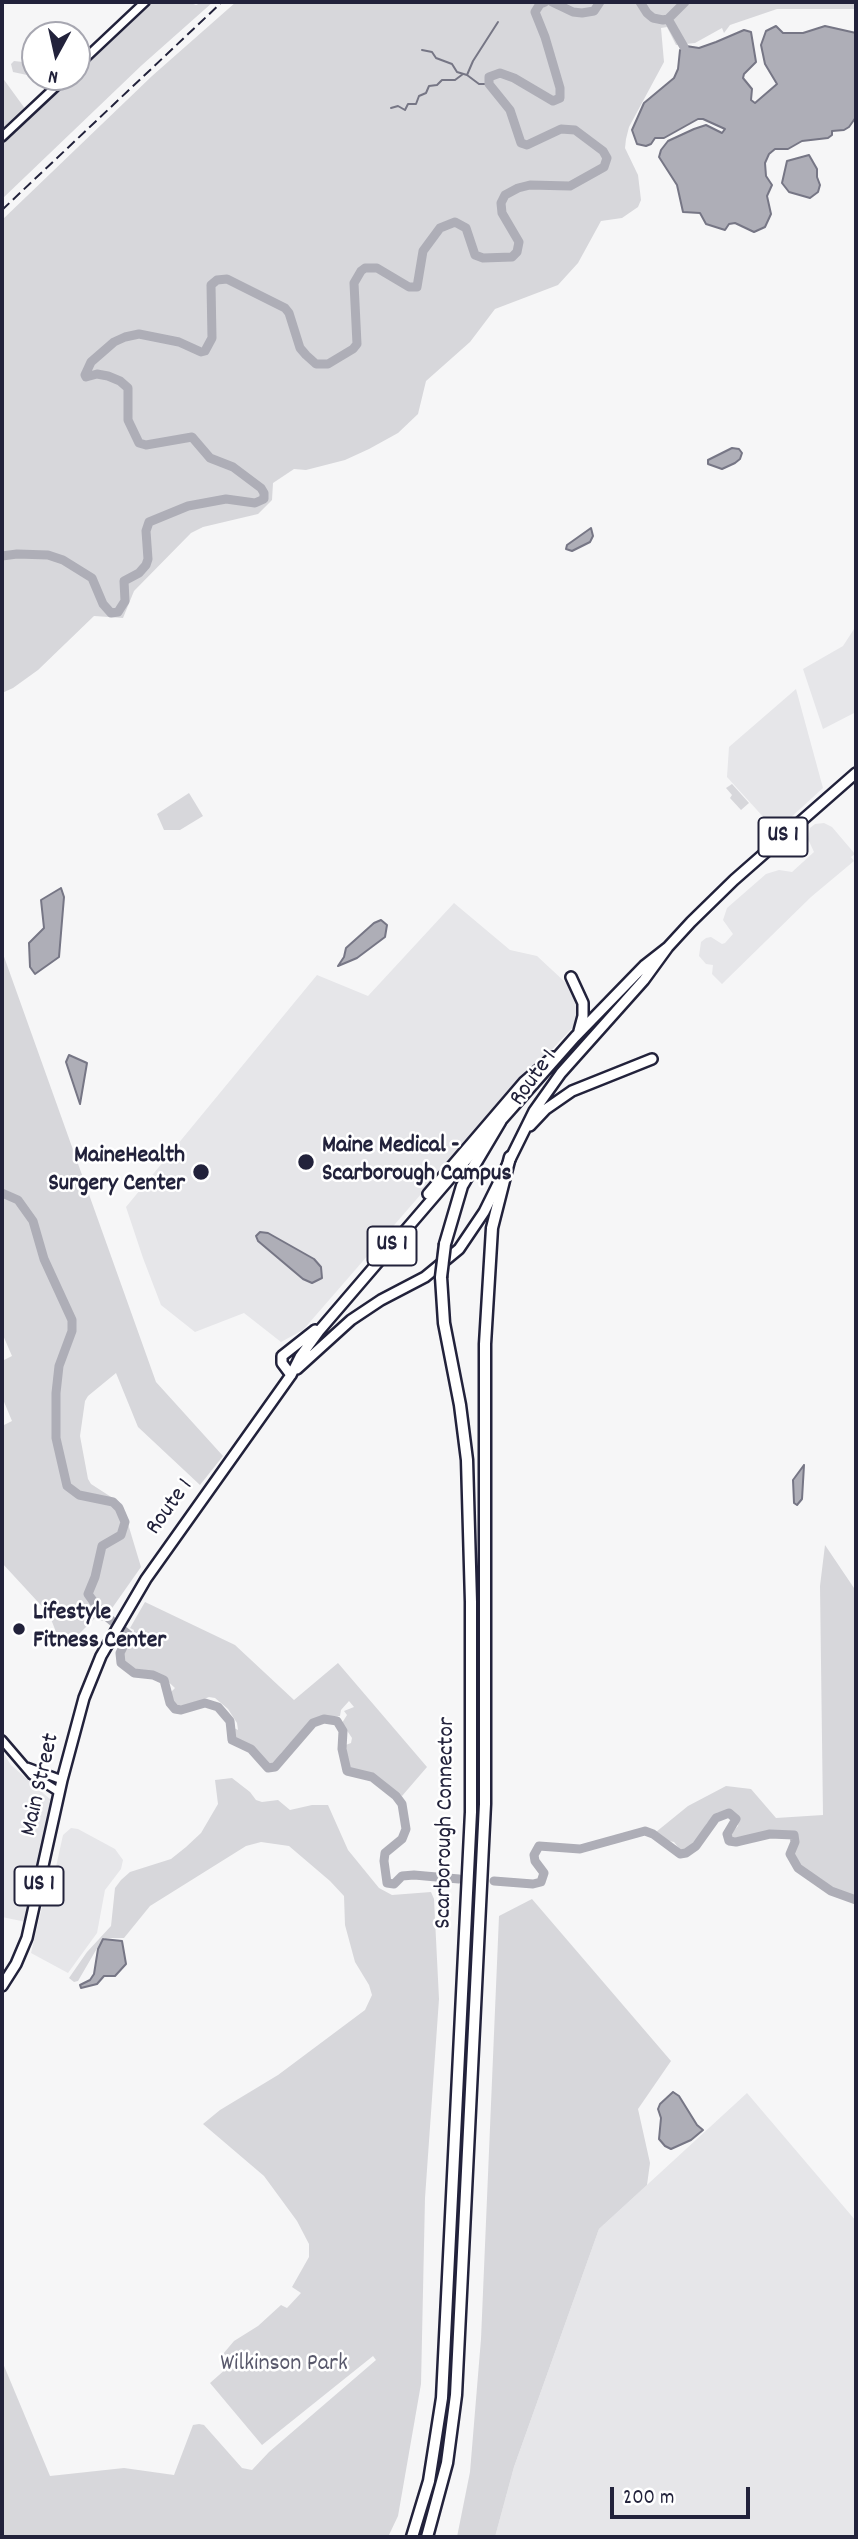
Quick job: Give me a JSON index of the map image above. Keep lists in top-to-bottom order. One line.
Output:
{"streets":{"highway":["Scarborough Connector"],"main road":["US 1","Route 1","Main Street"]},"crossings":[["Route 1","Main Street"],["Route 1","Scarborough Connector"]],"parks":["Wilkinson Park"],"places":["Maine Medical - Scarborough Campus","MaineHealth Surgery Center","Lifestyle Fitness Center"],"scale_bar":"200 m","north":"bottom"}
